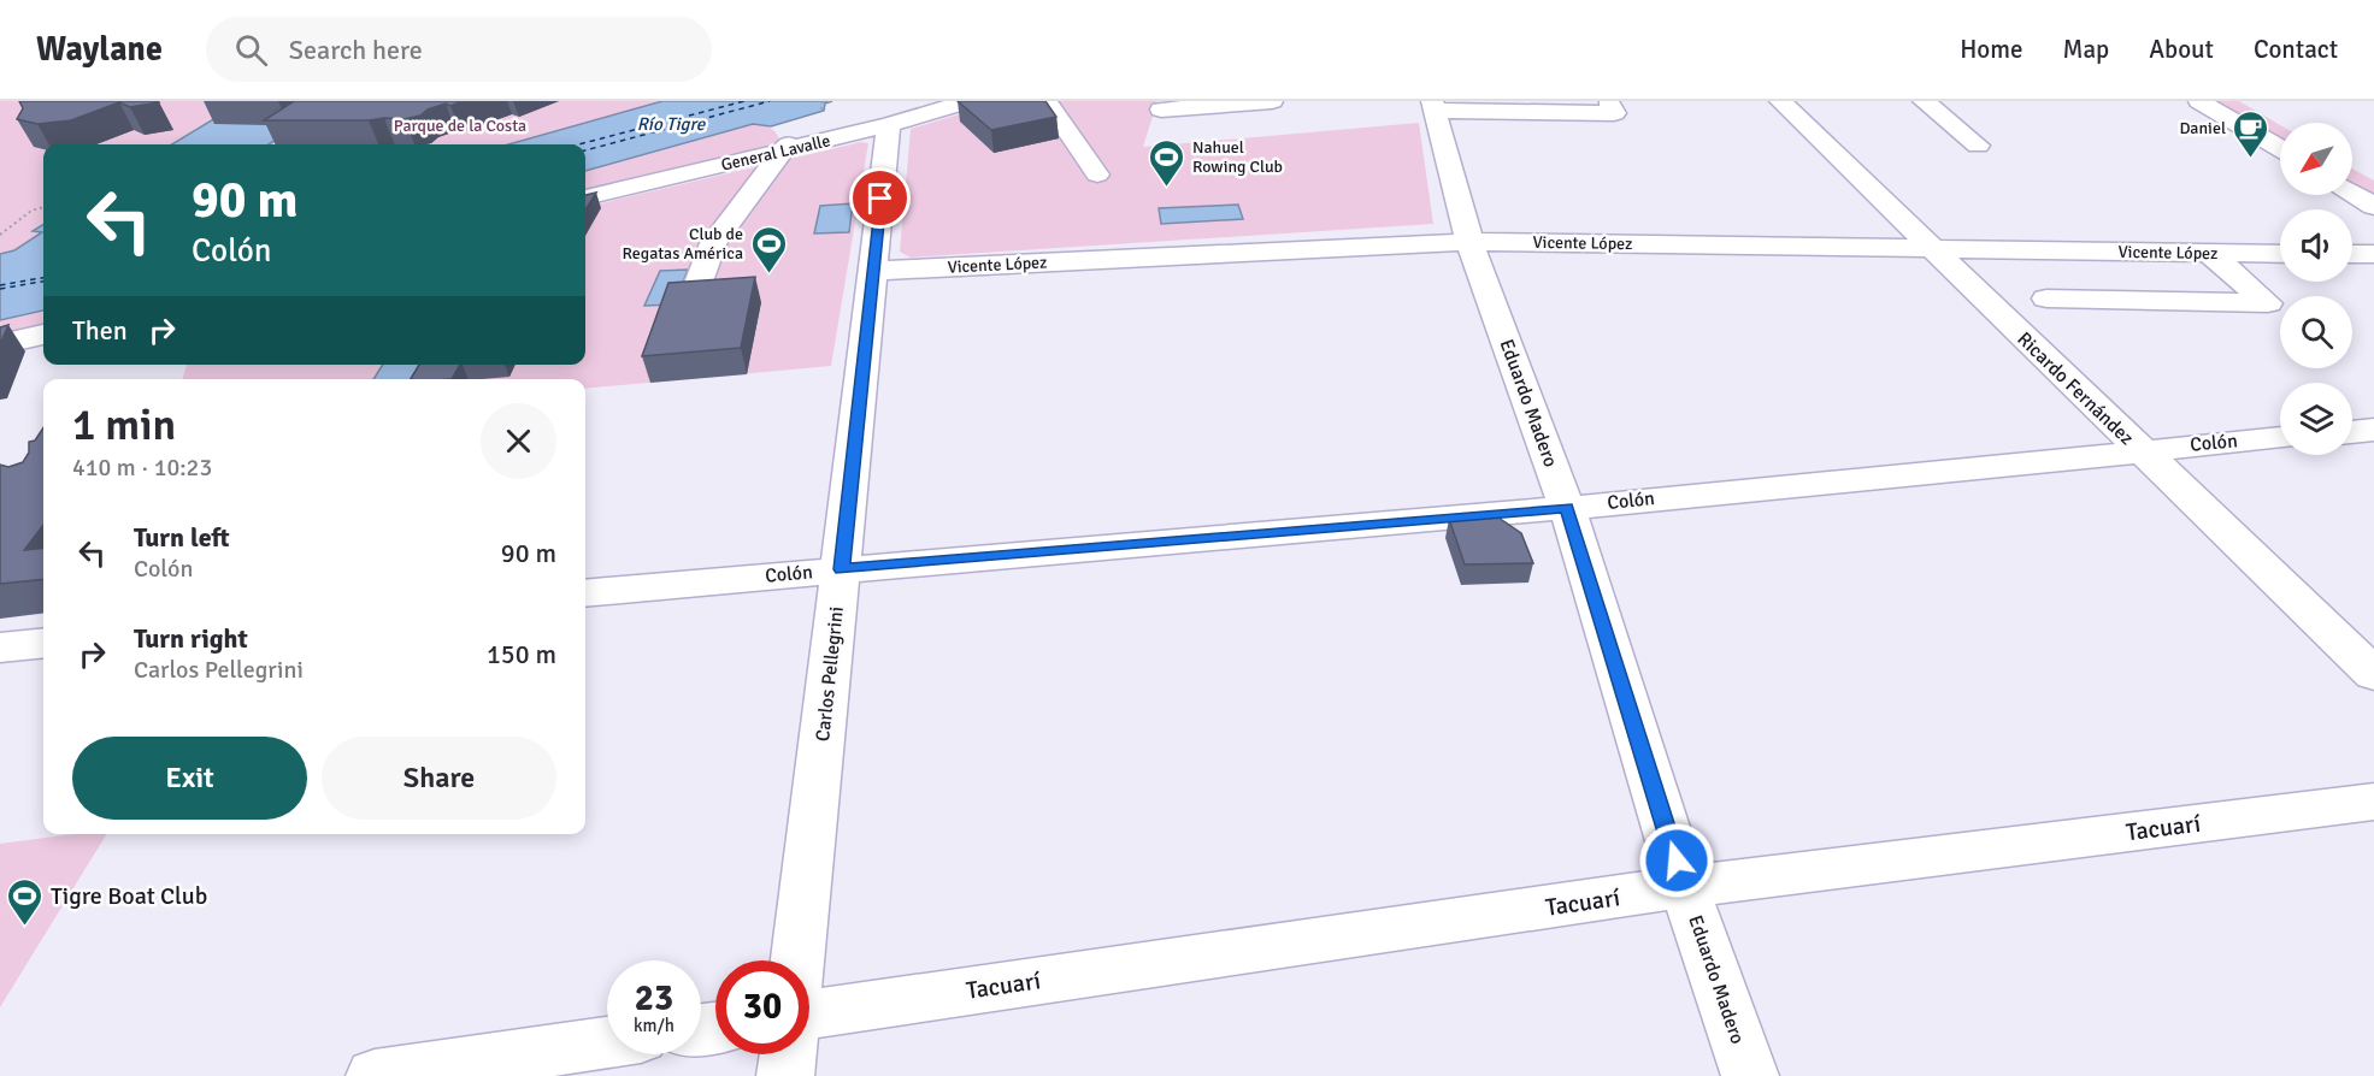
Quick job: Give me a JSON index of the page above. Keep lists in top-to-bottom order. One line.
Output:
{"streets":{"street":["General Lavalle","Vicente López","Ricardo Fernández","Eduardo Madero","Colón","Carlos Pellegrini","Tacuarí"]},"crossings":[["General Lavalle","Carlos Pellegrini"],["Vicente López","Ricardo Fernández"],["Vicente López","Eduardo Madero"],["Vicente López","Carlos Pellegrini"],["Ricardo Fernández","Colón"],["Eduardo Madero","Colón"],["Eduardo Madero","Tacuarí"],["Colón","Carlos Pellegrini"]],"water":["Río Tigre"],"parks":["Parque de la Costa"],"places":{"cafe":["Daniel"],"sports":["Nahuel Rowing Club","Club de Regatas América","Tigre Boat Club"]},"north":"bottom left","page":{"header":"Waylane","search":"Search here","nav":["Home","Map","About","Contact"],"turn":["90 m","Colón"],"then":"Then","heading":["1 min","410 m · 10:23"],"list":[{"name":"Turn left","note":"Colón","value":"90 m"},{"name":"Turn right","note":"Carlos Pellegrini","value":"150 m"}],"buttons":["Exit","Share"],"speed":"23 km/h","limit":"30"}}
